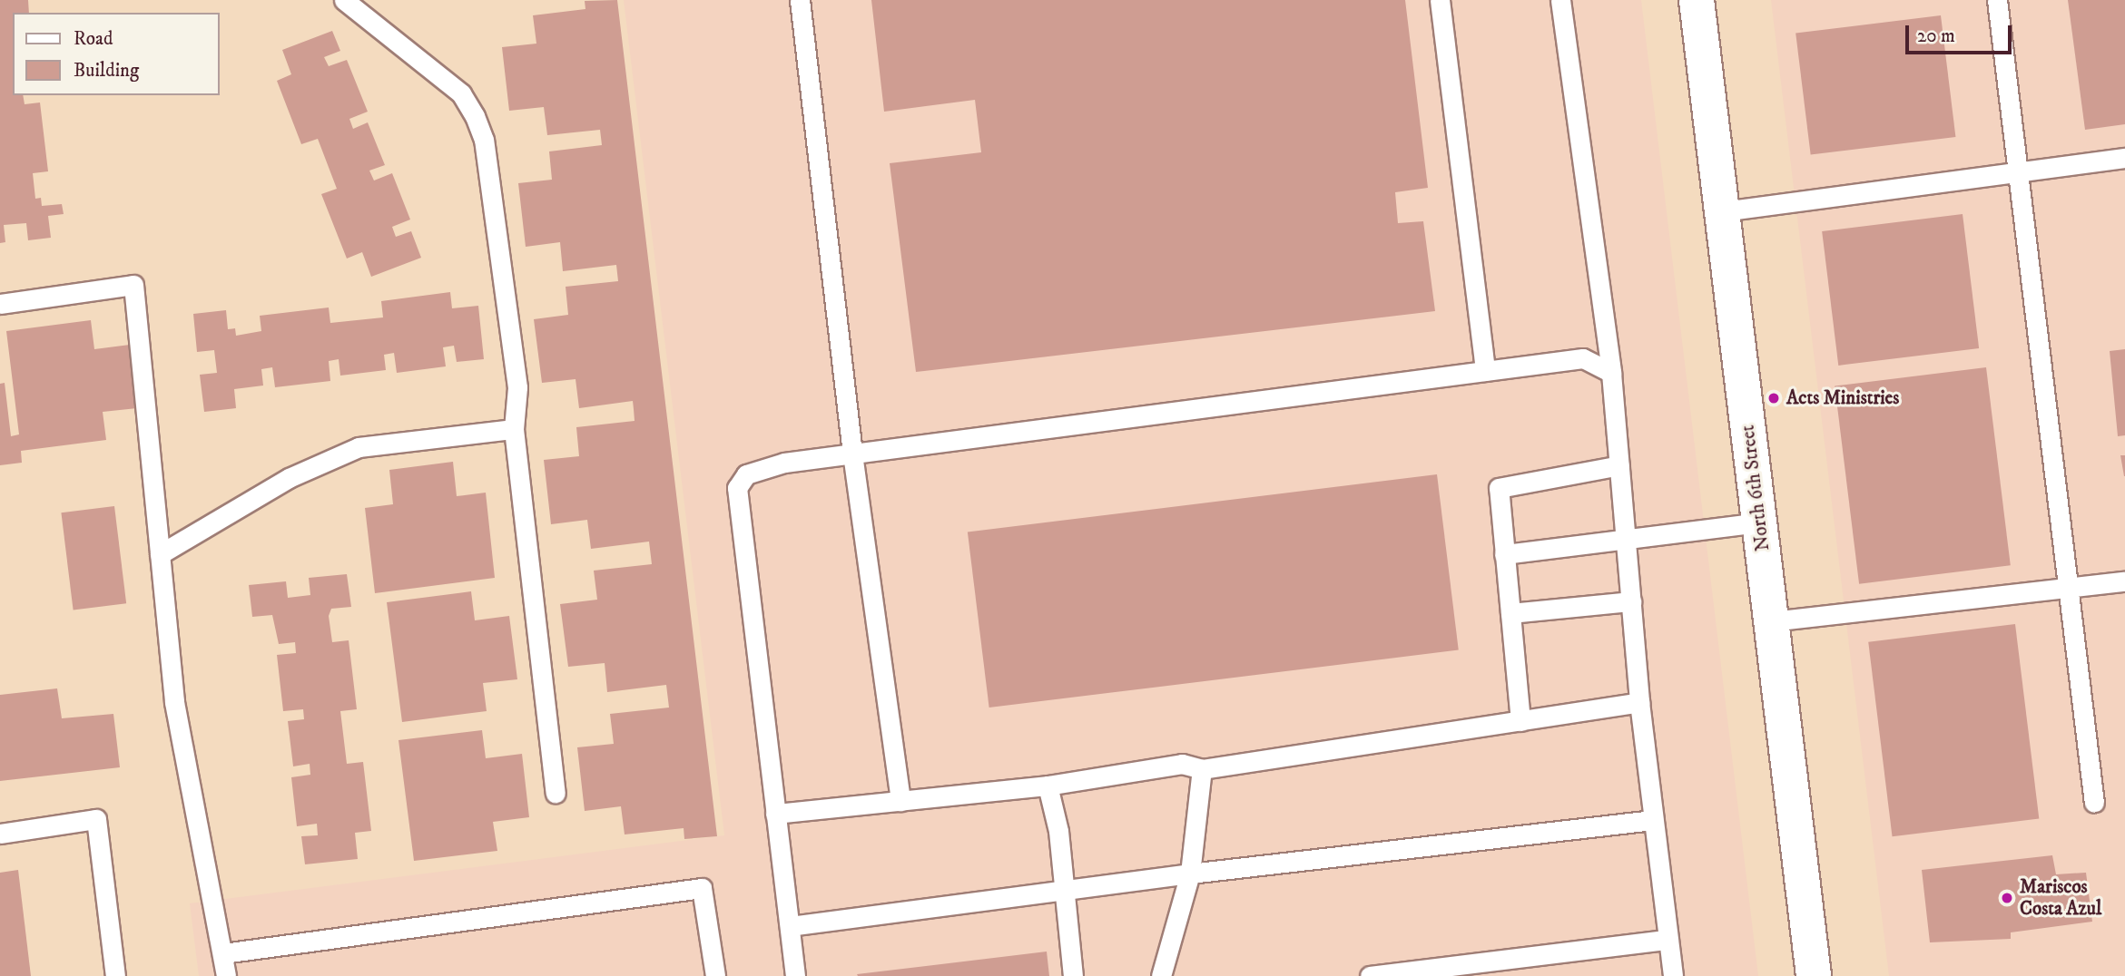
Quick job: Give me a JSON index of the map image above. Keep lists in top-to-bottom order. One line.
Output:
{"streets":{"street":["North 6th Street"]},"places":["Acts Ministries","Mariscos Costa Azul"],"legend":["Road","Building"],"scale_bar":"20 m"}
